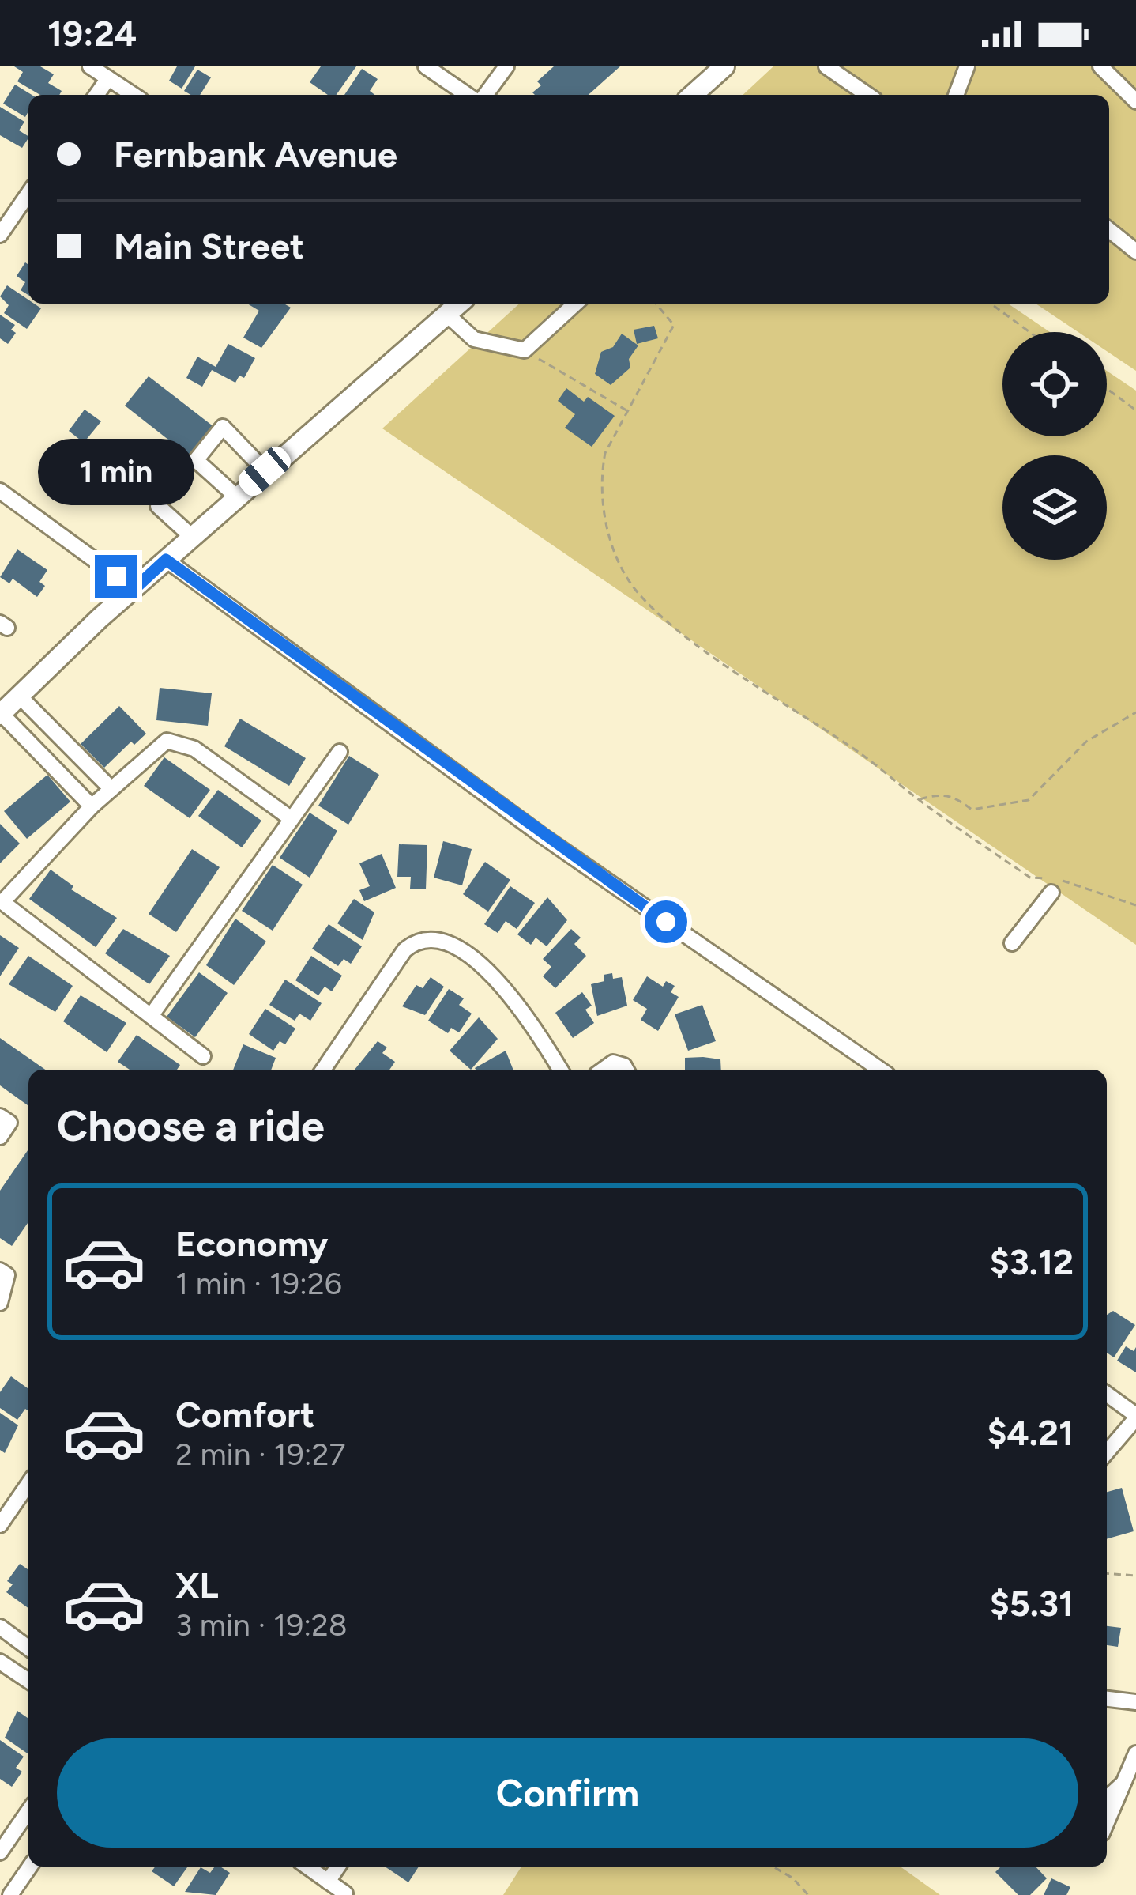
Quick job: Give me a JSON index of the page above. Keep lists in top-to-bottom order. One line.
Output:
{"page":{"status":"19:24","banner":["Fernbank Avenue","Main Street"],"bubble":"1 min","heading":"Choose a ride","list":[{"name":"Economy","note":"1 min · 19:26","value":"$3.12"},{"name":"Comfort","note":"2 min · 19:27","value":"$4.21"},{"name":"XL","note":"3 min · 19:28","value":"$5.31"}],"buttons":"Confirm"}}
